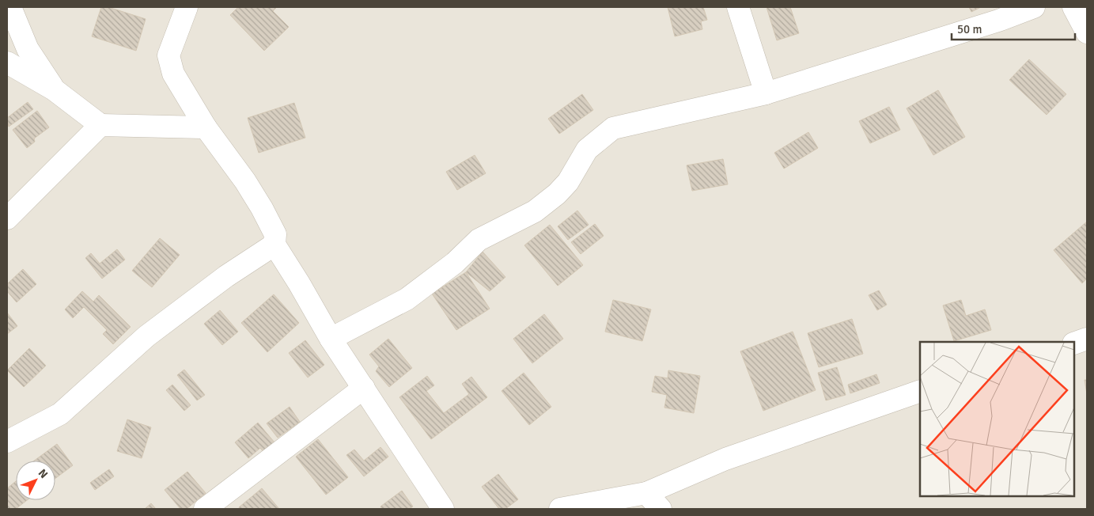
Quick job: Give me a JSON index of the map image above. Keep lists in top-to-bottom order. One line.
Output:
{"scale_bar":"50 m","north":"top right"}
